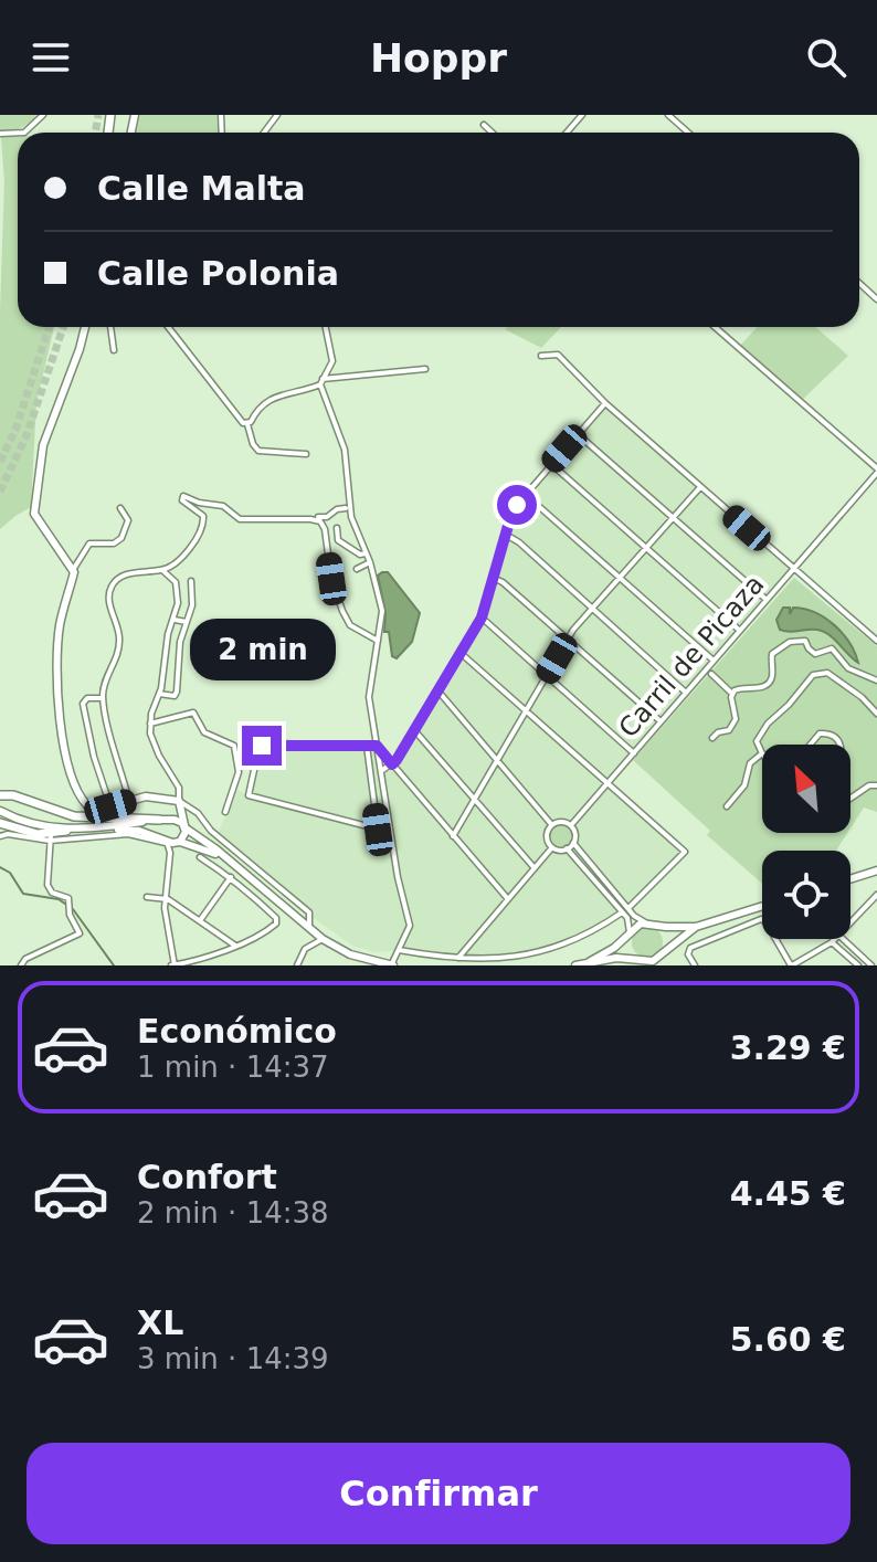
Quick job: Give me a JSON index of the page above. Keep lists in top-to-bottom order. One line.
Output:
{"streets":{"street":["Carril de Picaza"]},"north":"top left","page":{"header":"Hoppr","banner":["Calle Malta","Calle Polonia"],"bubble":"2 min","list":[{"name":"Económico","note":"1 min · 14:37","value":"3.29 €"},{"name":"Confort","note":"2 min · 14:38","value":"4.45 €"},{"name":"XL","note":"3 min · 14:39","value":"5.60 €"}],"buttons":"Confirmar"}}
